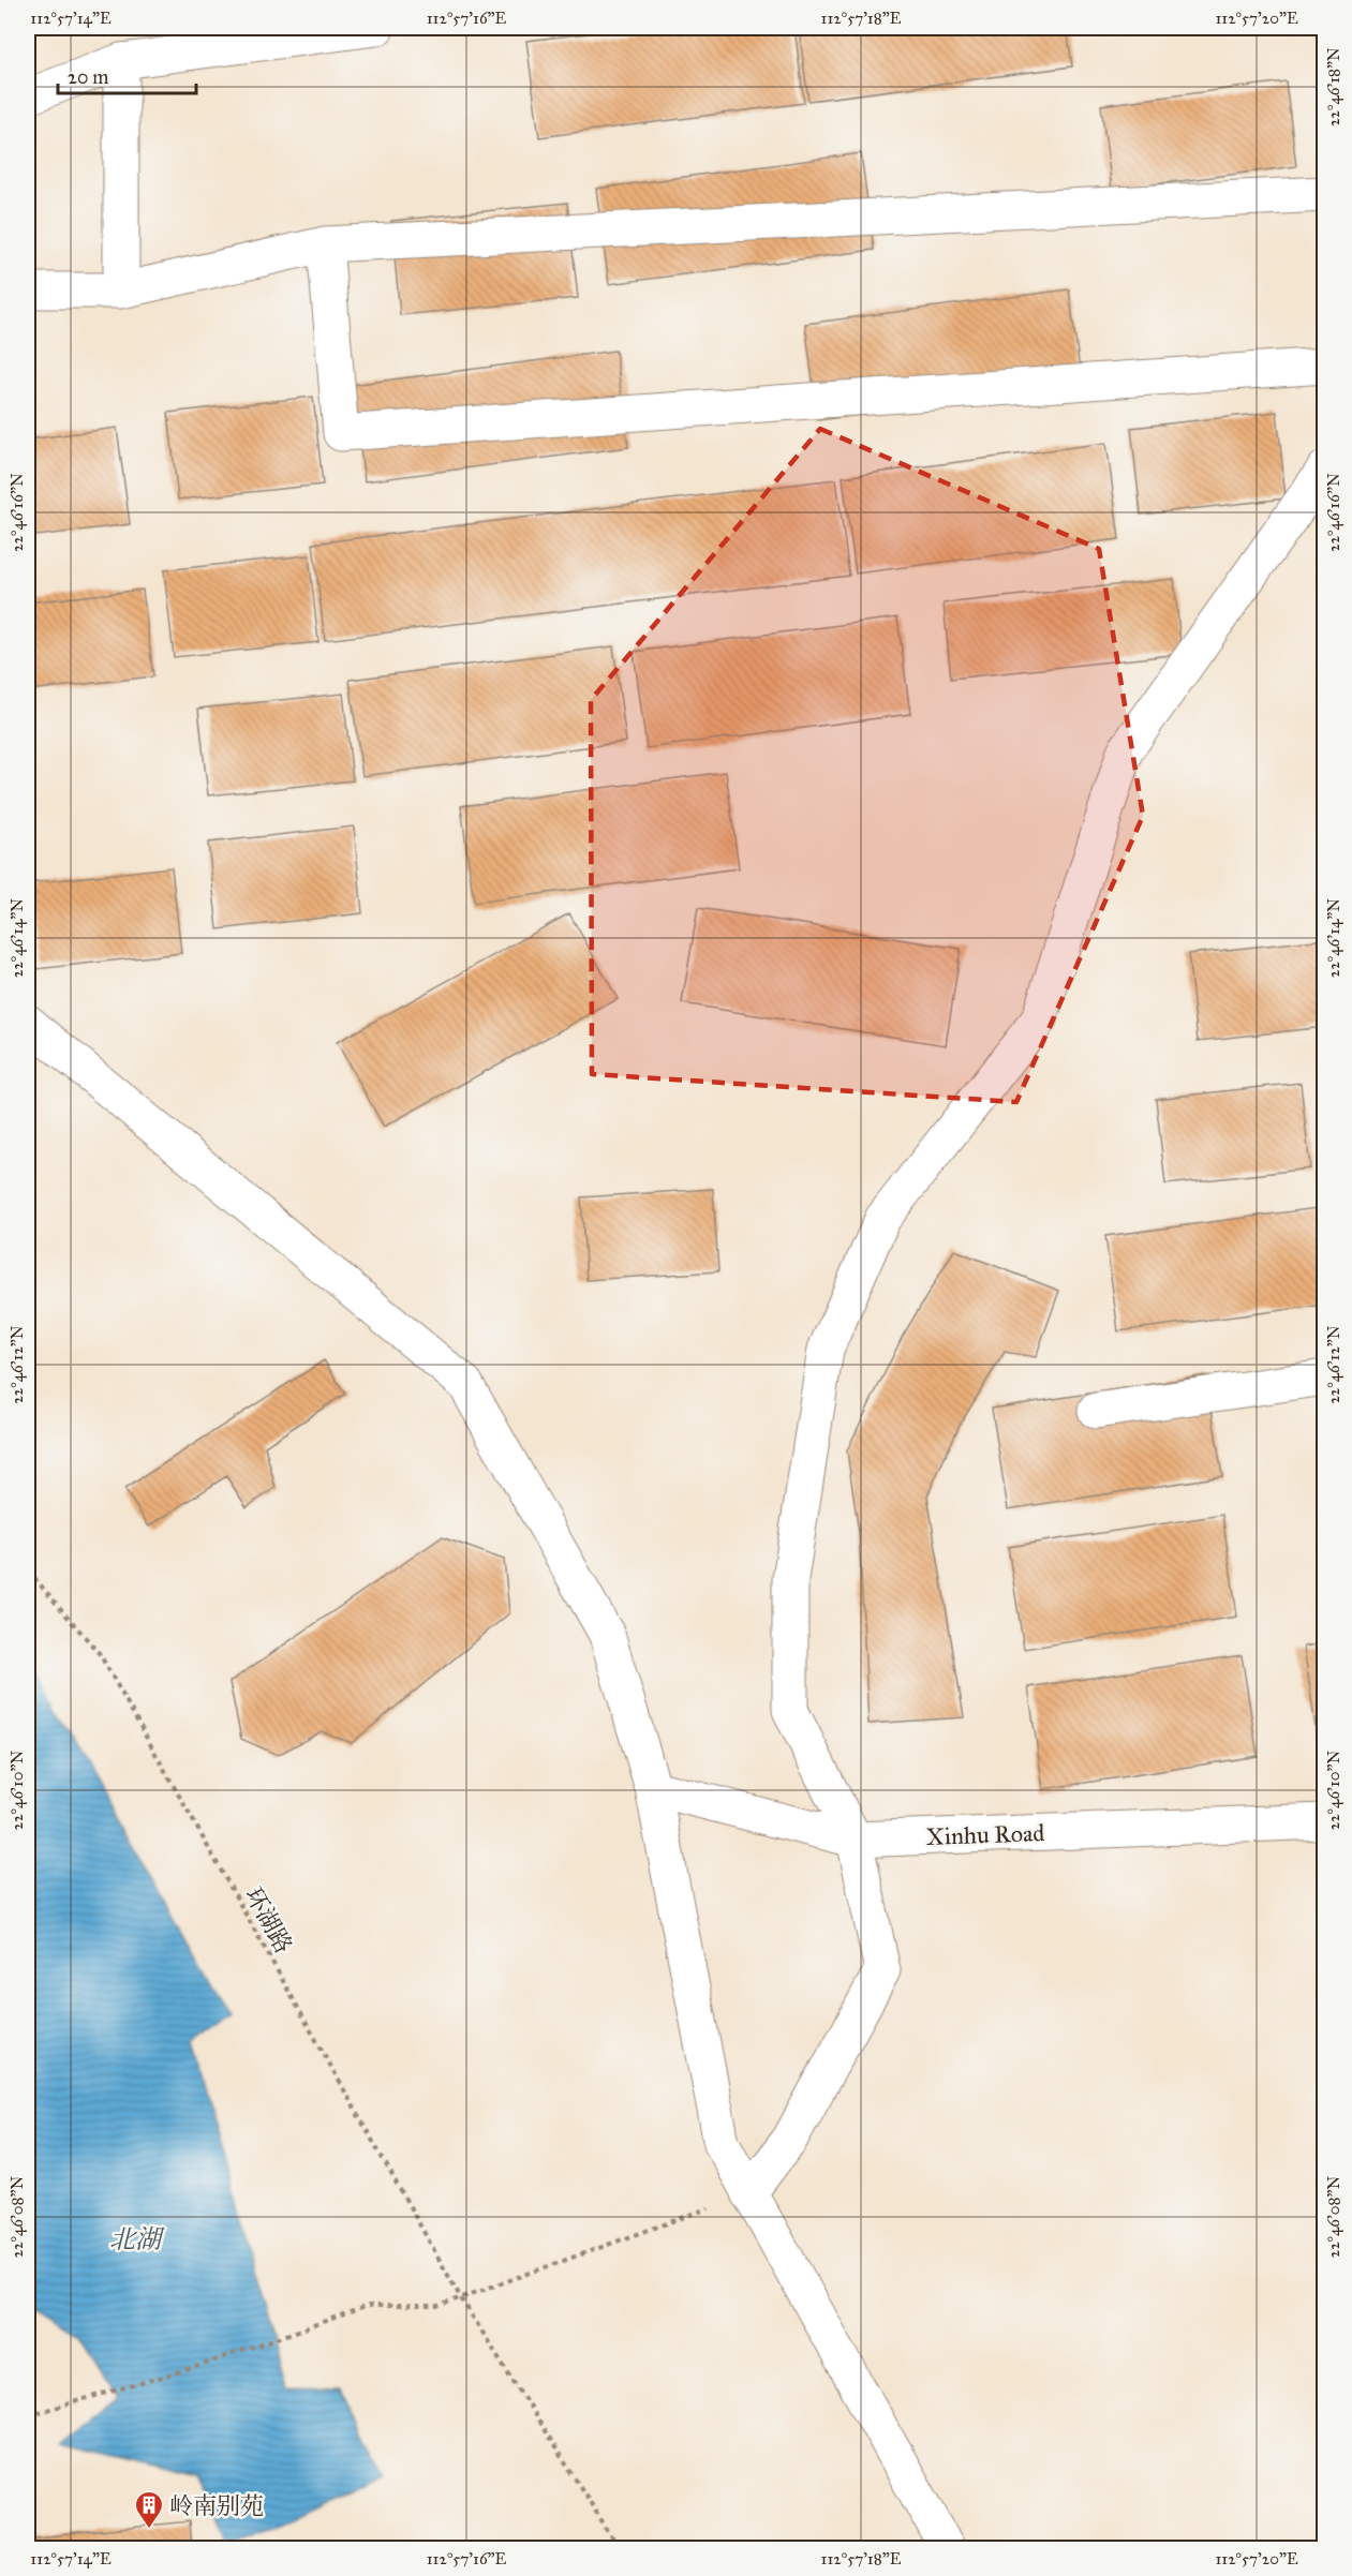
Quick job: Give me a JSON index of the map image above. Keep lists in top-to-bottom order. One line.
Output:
{"streets":{"street":["Xinhu Road"],"path":["环湖路"]},"water":["北湖"],"places":{"building":["岭南别苑"]},"scale_bar":"20 m","coordinates":["112°57'14\"E","112°57'16\"E","112°57'18\"E","112°57'20\"E","22°46'18\"N","22°46'16\"N","22°46'14\"N","22°46'12\"N","22°46'10\"N","22°46'08\"N"]}
